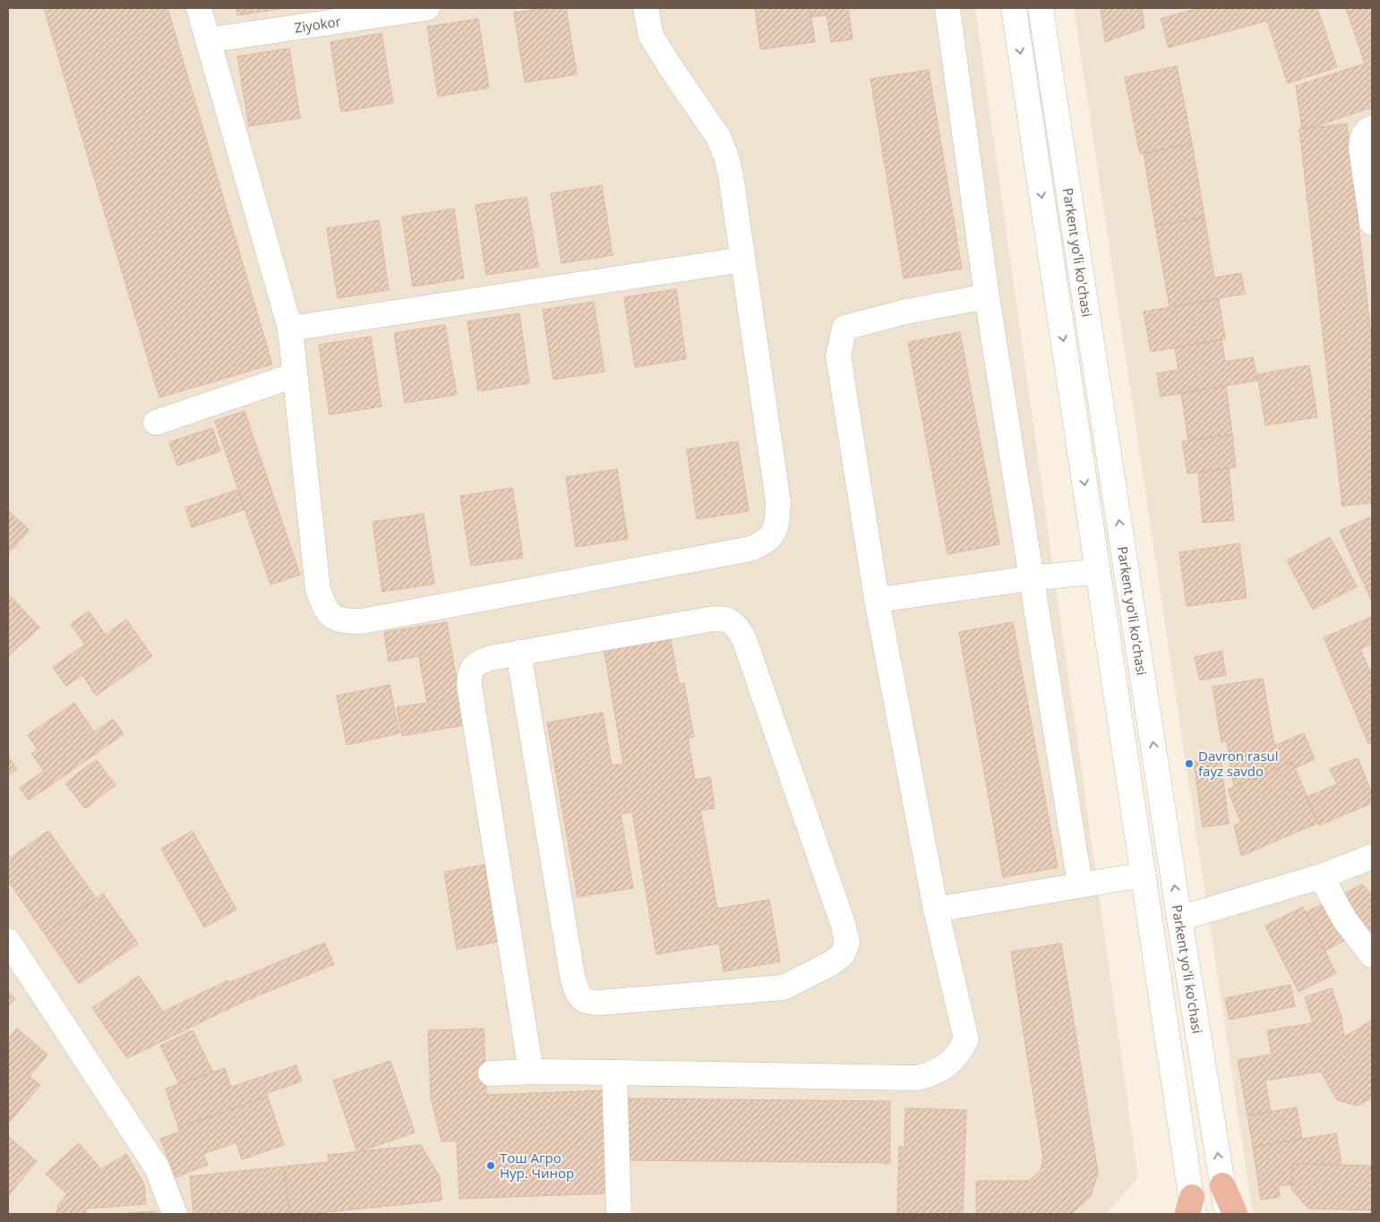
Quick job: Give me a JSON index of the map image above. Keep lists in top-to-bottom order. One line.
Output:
{"streets":{"street":["Ziyokor","Parkent yo'li ko'chasi"]},"places":["Davron rasul fayz savdo","Тош Агро Нур. Чинор"]}
